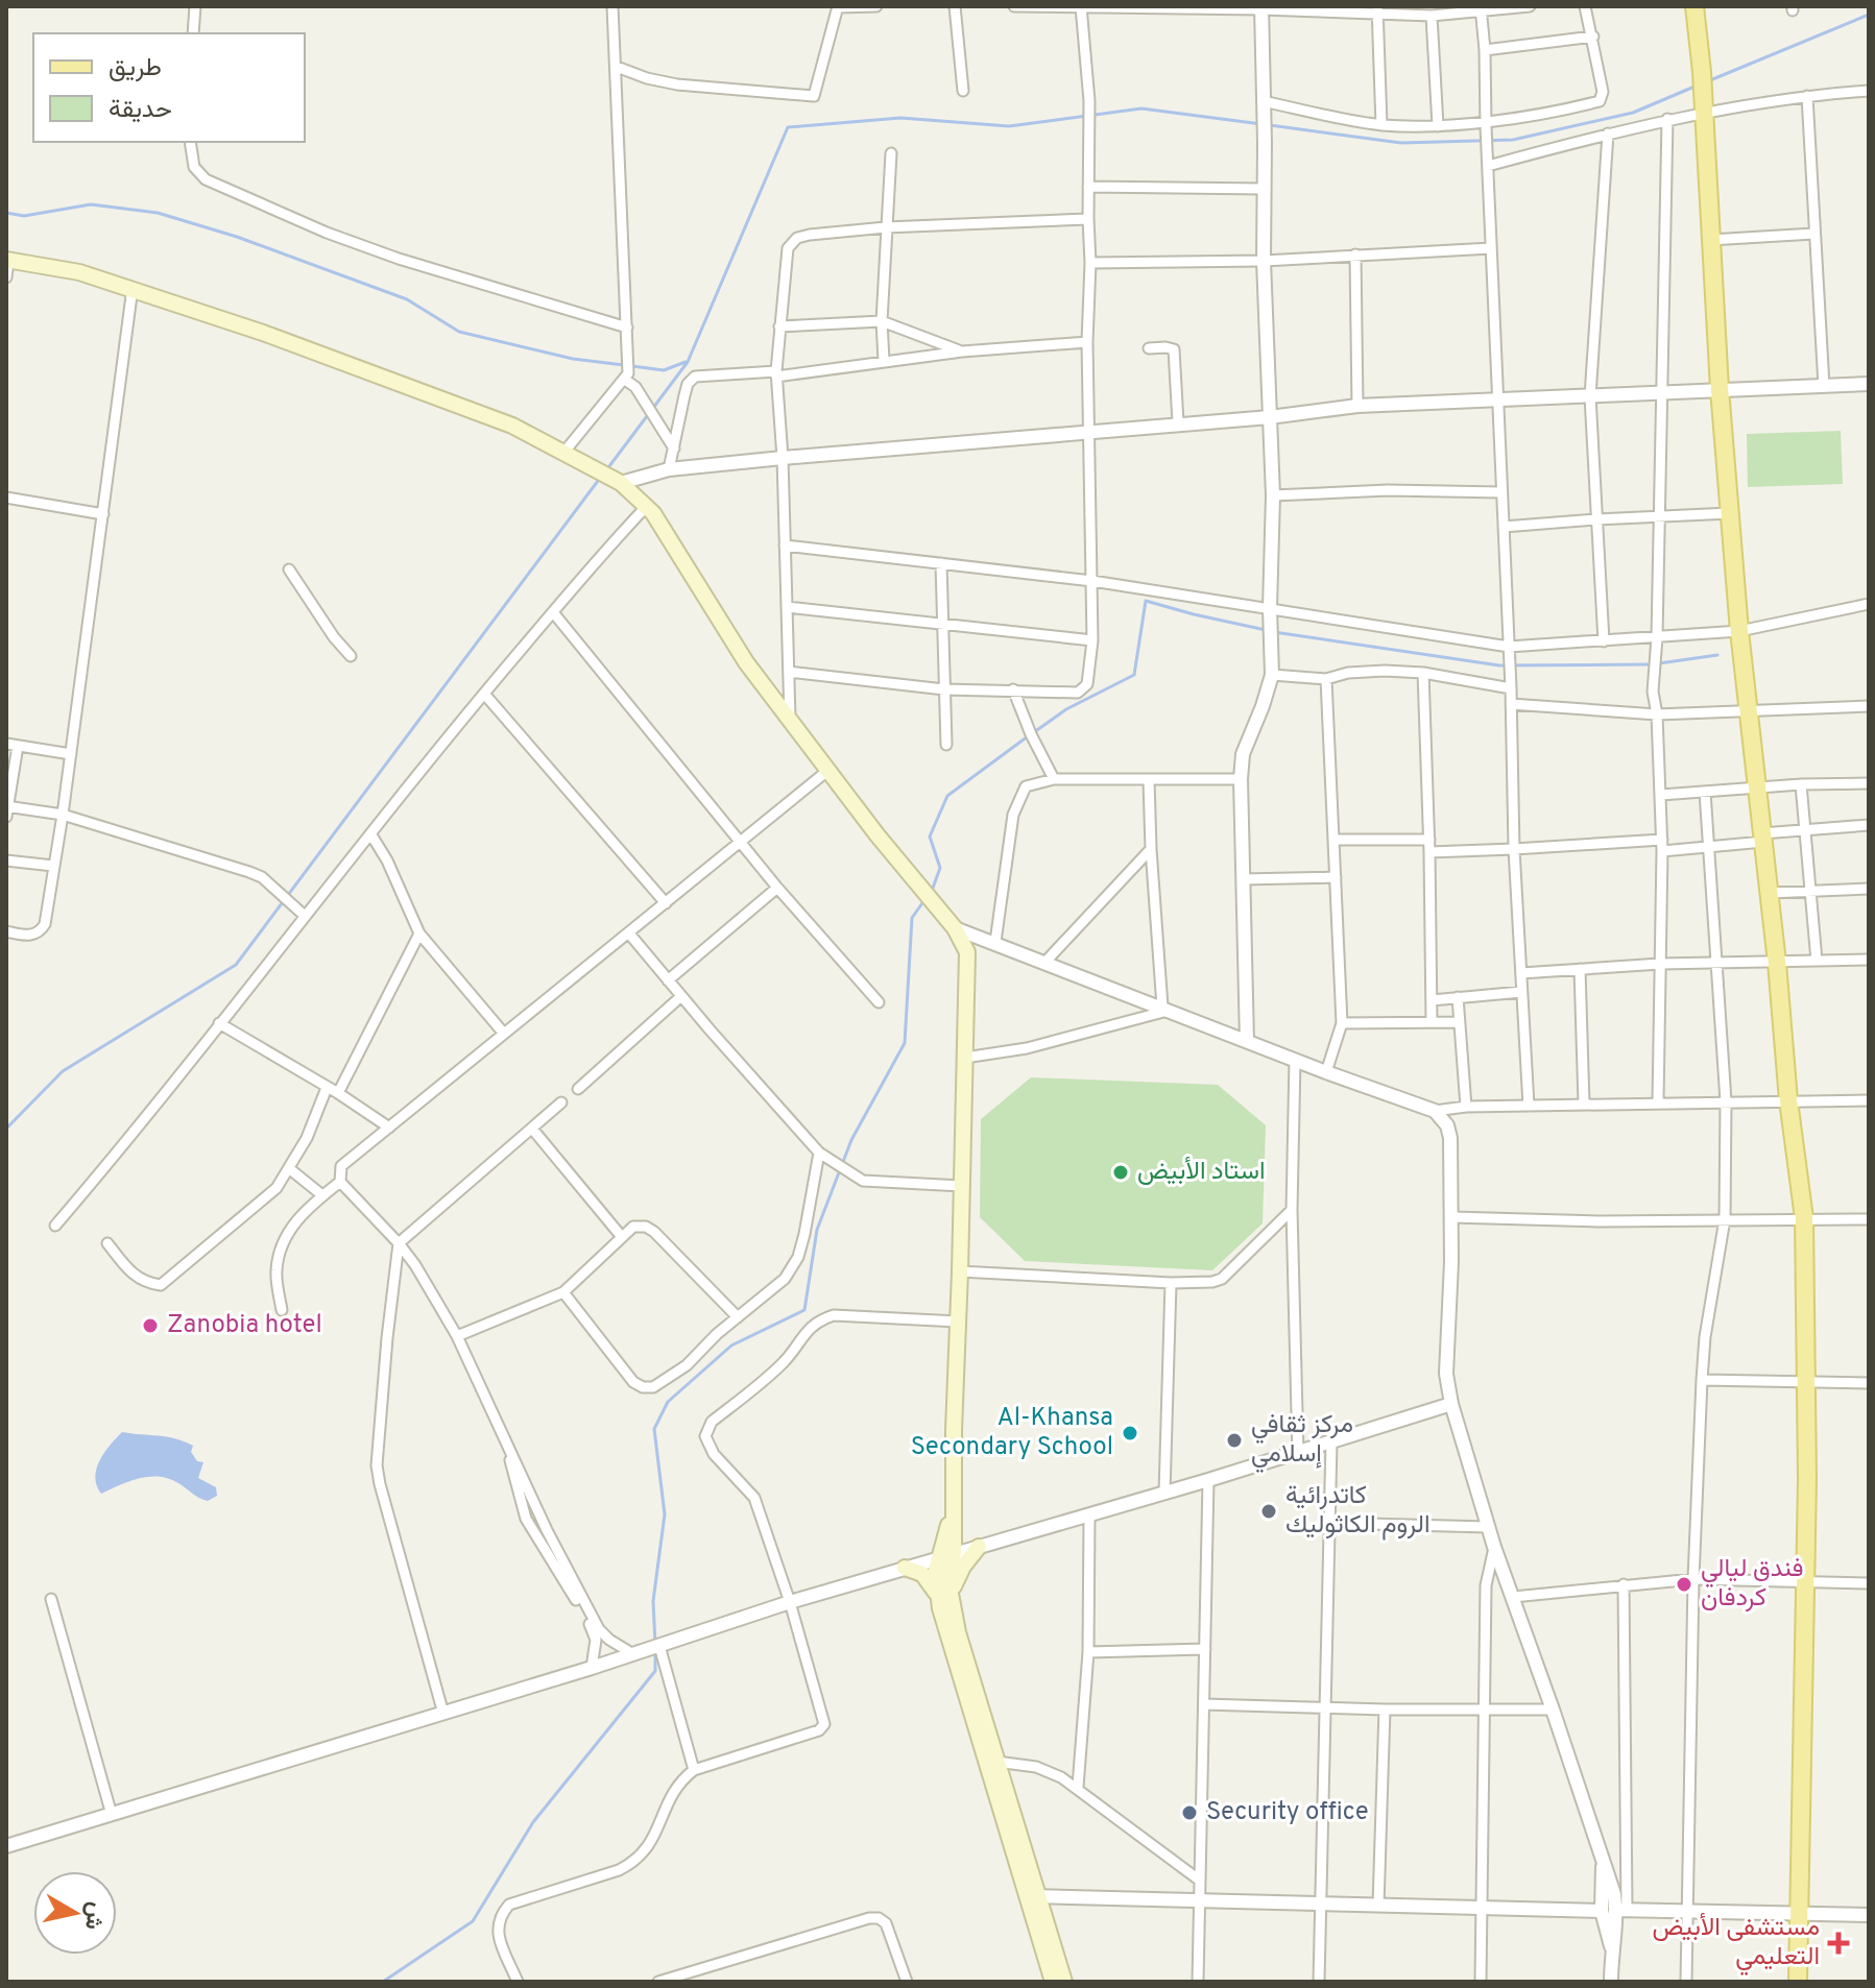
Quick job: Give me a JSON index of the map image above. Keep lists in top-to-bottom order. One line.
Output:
{"places":{"other":["استاد الأبيض","Zanobia hotel","Al-Khansa Secondary School","مركز ثقافي إسلامي","كاتدرائية الروم الكاثوليك","فندق ليالي كردفان","Security office"],"health":["مستشفى الأبيض التعليمي"]},"legend":["طريق","حديقة"],"north":"right"}
